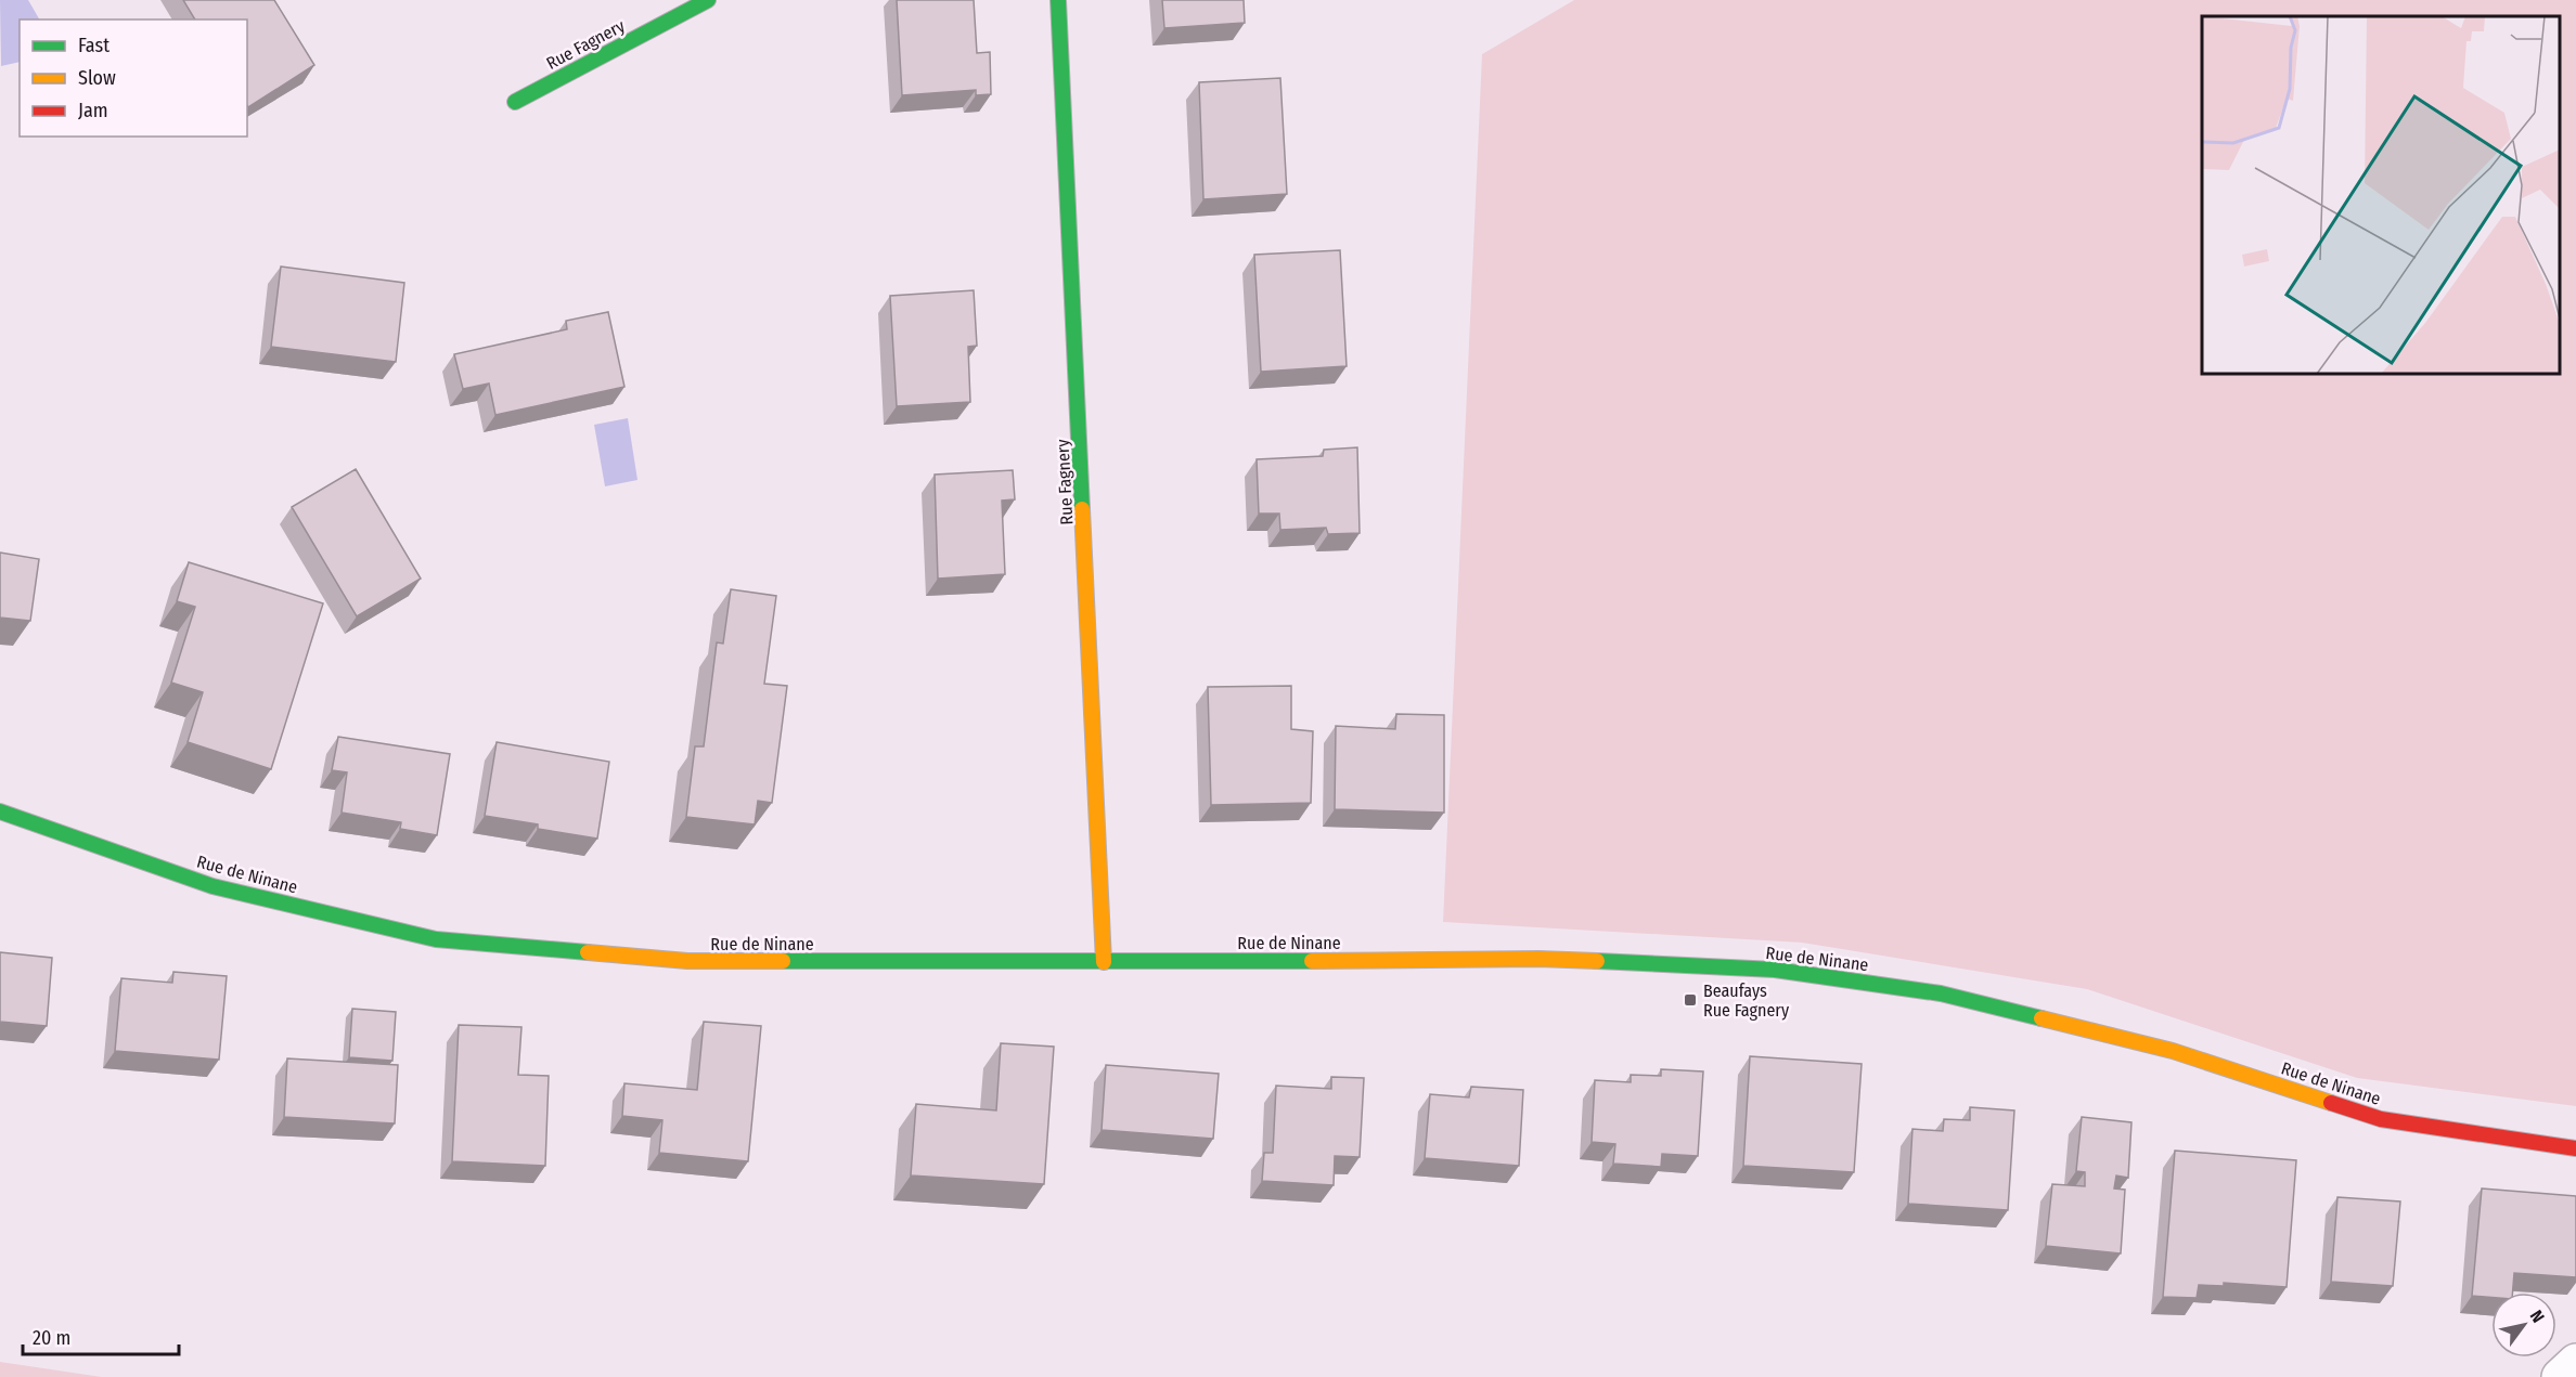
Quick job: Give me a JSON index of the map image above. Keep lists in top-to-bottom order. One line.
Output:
{"streets":{"street":["Rue Fagnery","Rue de Ninane"]},"crossings":[["Rue Fagnery","Rue de Ninane"]],"places":{"transit":["Beaufays Rue Fagnery"]},"legend":["Fast","Slow","Jam"],"scale_bar":"20 m","north":"top right"}
